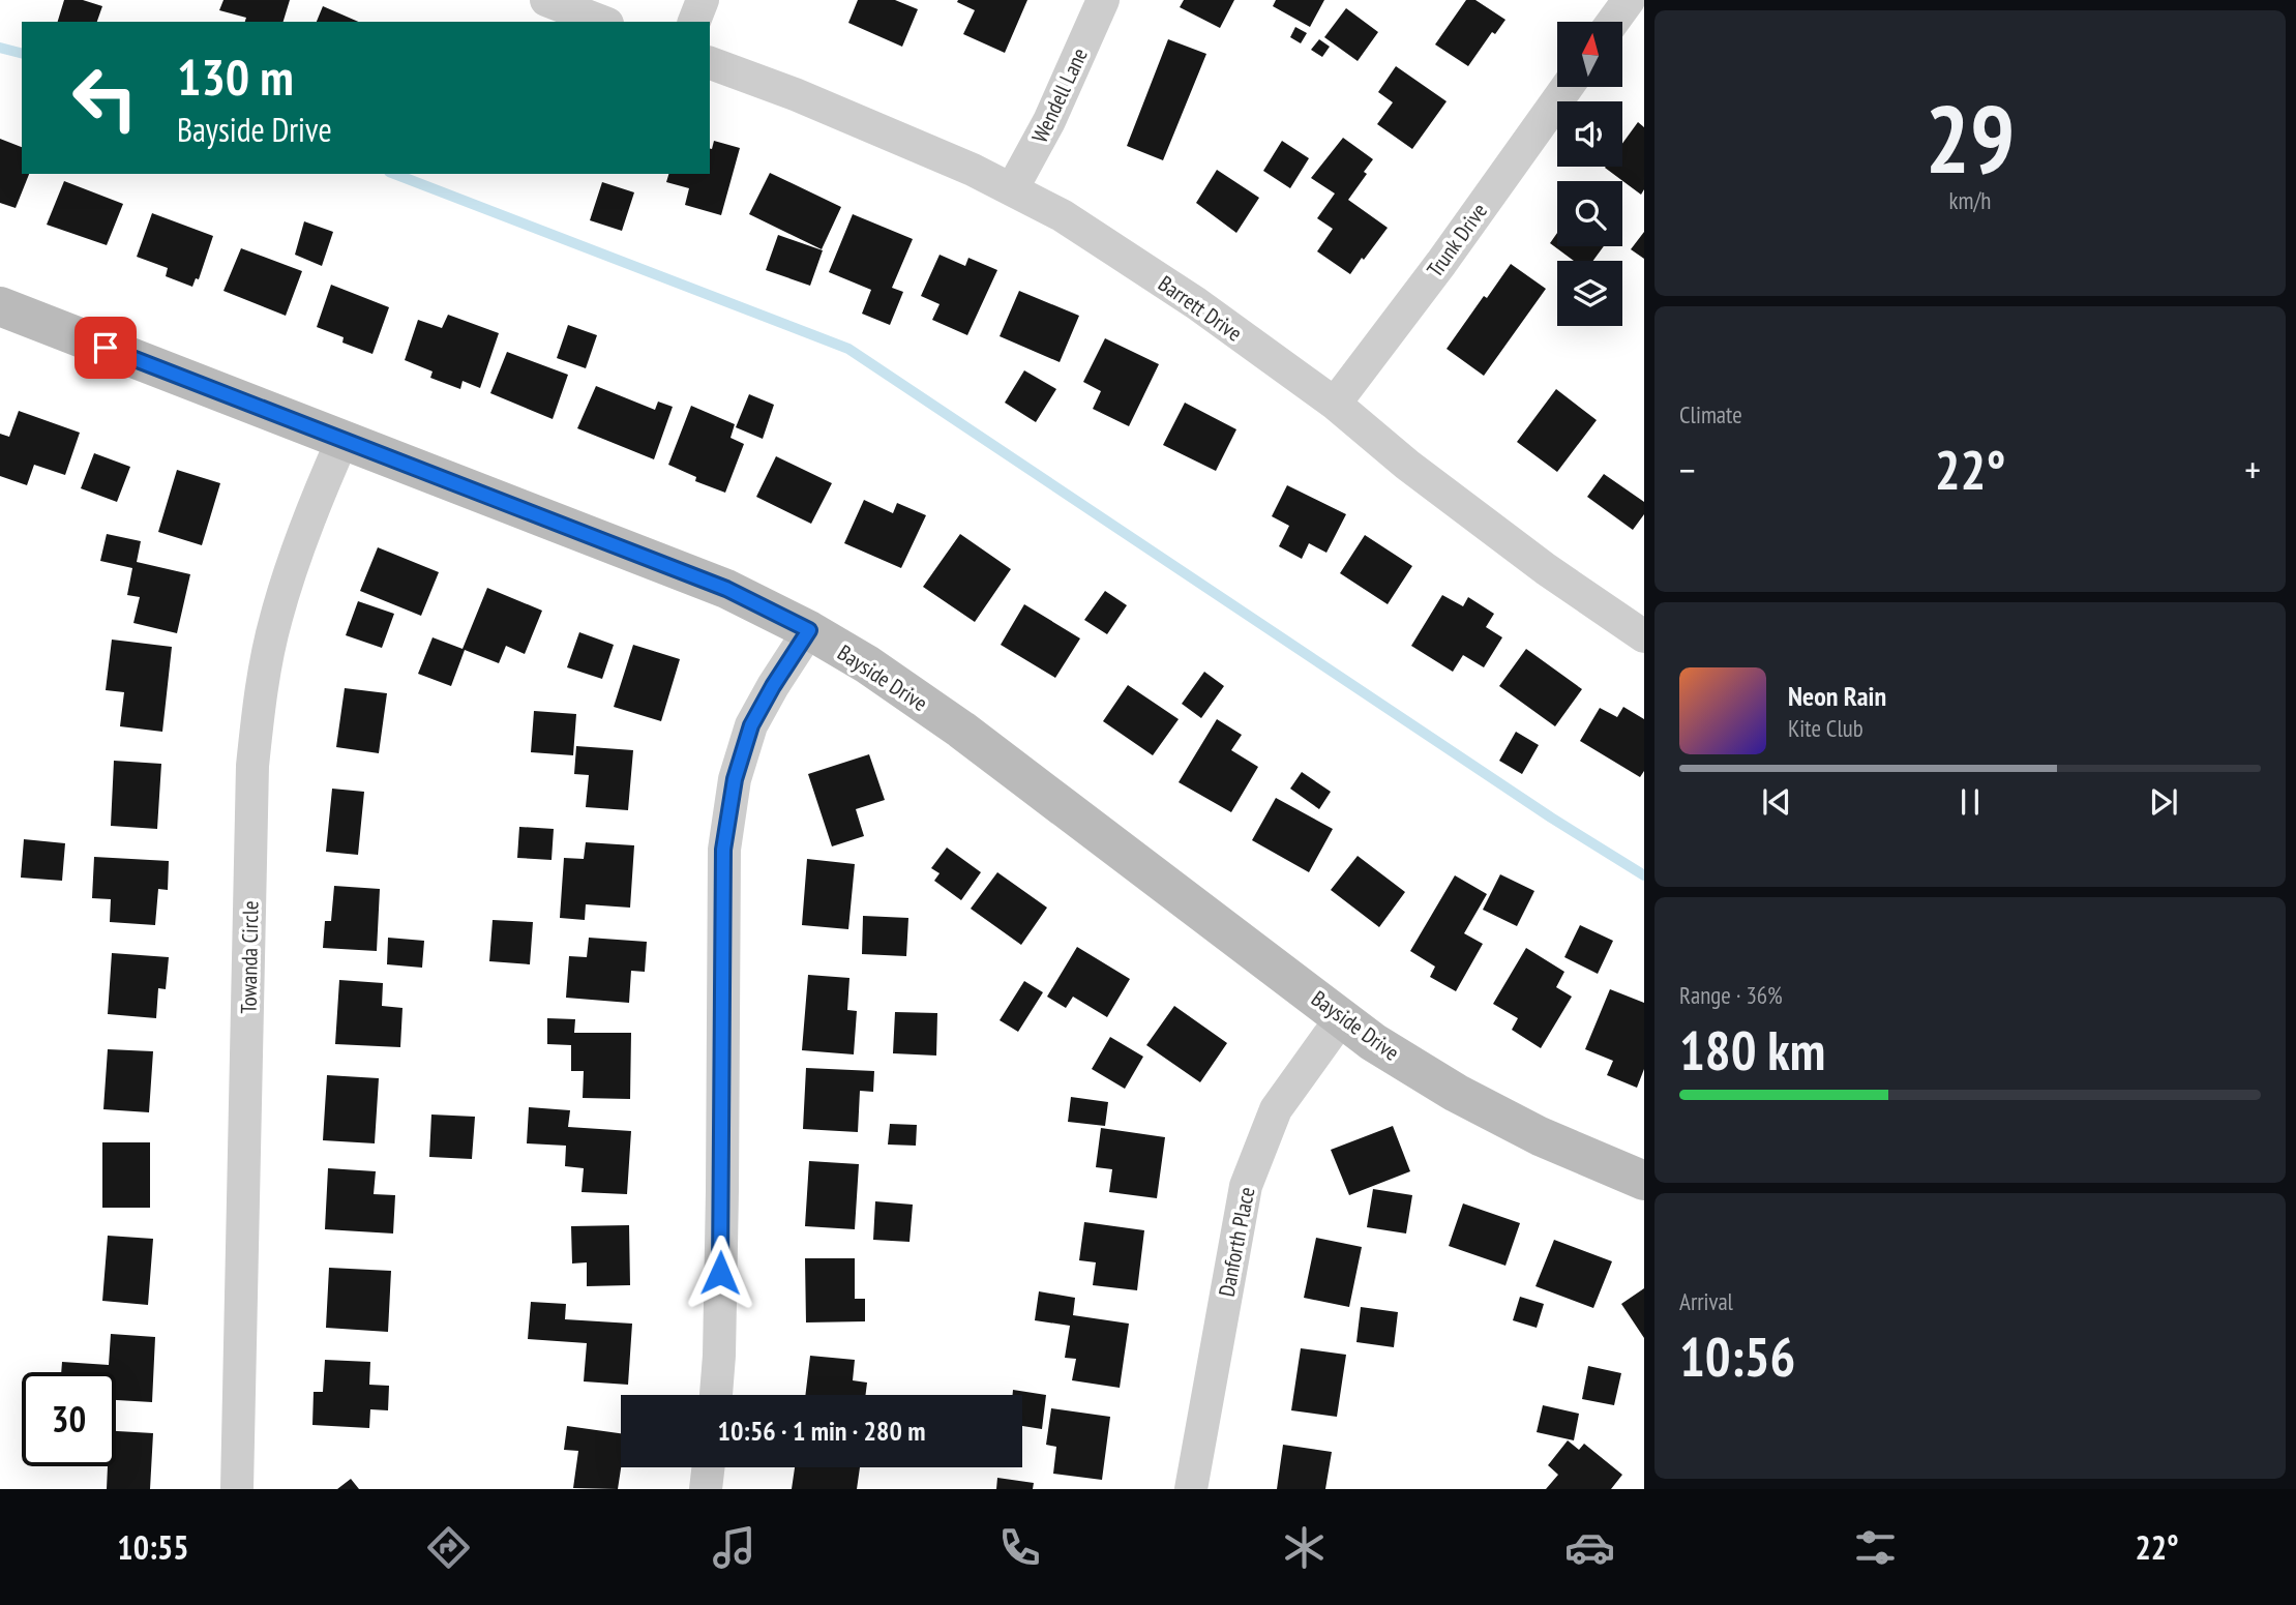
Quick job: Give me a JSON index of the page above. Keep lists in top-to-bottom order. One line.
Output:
{"streets":{"street":["Wendell Lane","Trunk Drive","Barrett Drive","Bayside Drive","Towanda Circle","Danforth Place"]},"crossings":[["Wendell Lane","Barrett Drive"],["Trunk Drive","Barrett Drive"],["Bayside Drive","Towanda Circle"],["Bayside Drive","Danforth Place"]],"north":"top","page":{"tile":[["29","km/h"],"Climate",["Range · 36%","180 km"],["Arrival","10:56"]],"turn":["130 m","Bayside Drive"],"heat":["−","22°","+"],"song":["Neon Rain","Kite Club"],"limit":"30","trip":"10:56 · 1 min · 280 m","tabs":["10:55","22°"]}}
